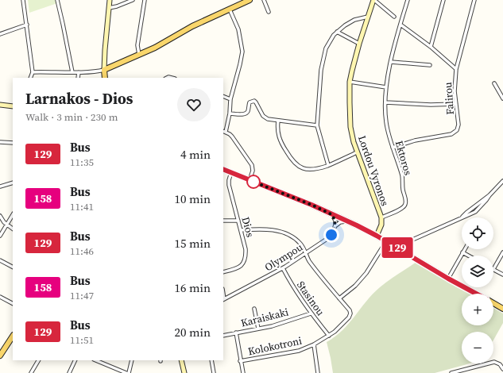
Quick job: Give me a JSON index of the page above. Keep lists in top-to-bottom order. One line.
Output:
{"streets":{"street":["Falirou","Ektoros","Lordou Vyronos","Dios","Olympou","Stasinou","Karaiskaki","Kolokotroni"]},"crossings":[["Falirou","Ektoros"],["Ektoros","Lordou Vyronos"],["Olympou","Stasinou"],["Stasinou","Karaiskaki"],["Stasinou","Kolokotroni"]],"lines":["bus line 129"],"page":{"on_map":"129","heading":["Larnakos - Dios","Walk · 3 min · 230 m"],"list":[{"mark":"129","name":"Bus","note":"11:35","value":"4 min"},{"mark":"158","name":"Bus","note":"11:41","value":"10 min"},{"mark":"129","name":"Bus","note":"11:46","value":"15 min"},{"mark":"158","name":"Bus","note":"11:47","value":"16 min"},{"mark":"129","name":"Bus","note":"11:51","value":"20 min"}],"map_buttons":["+","−"]}}
